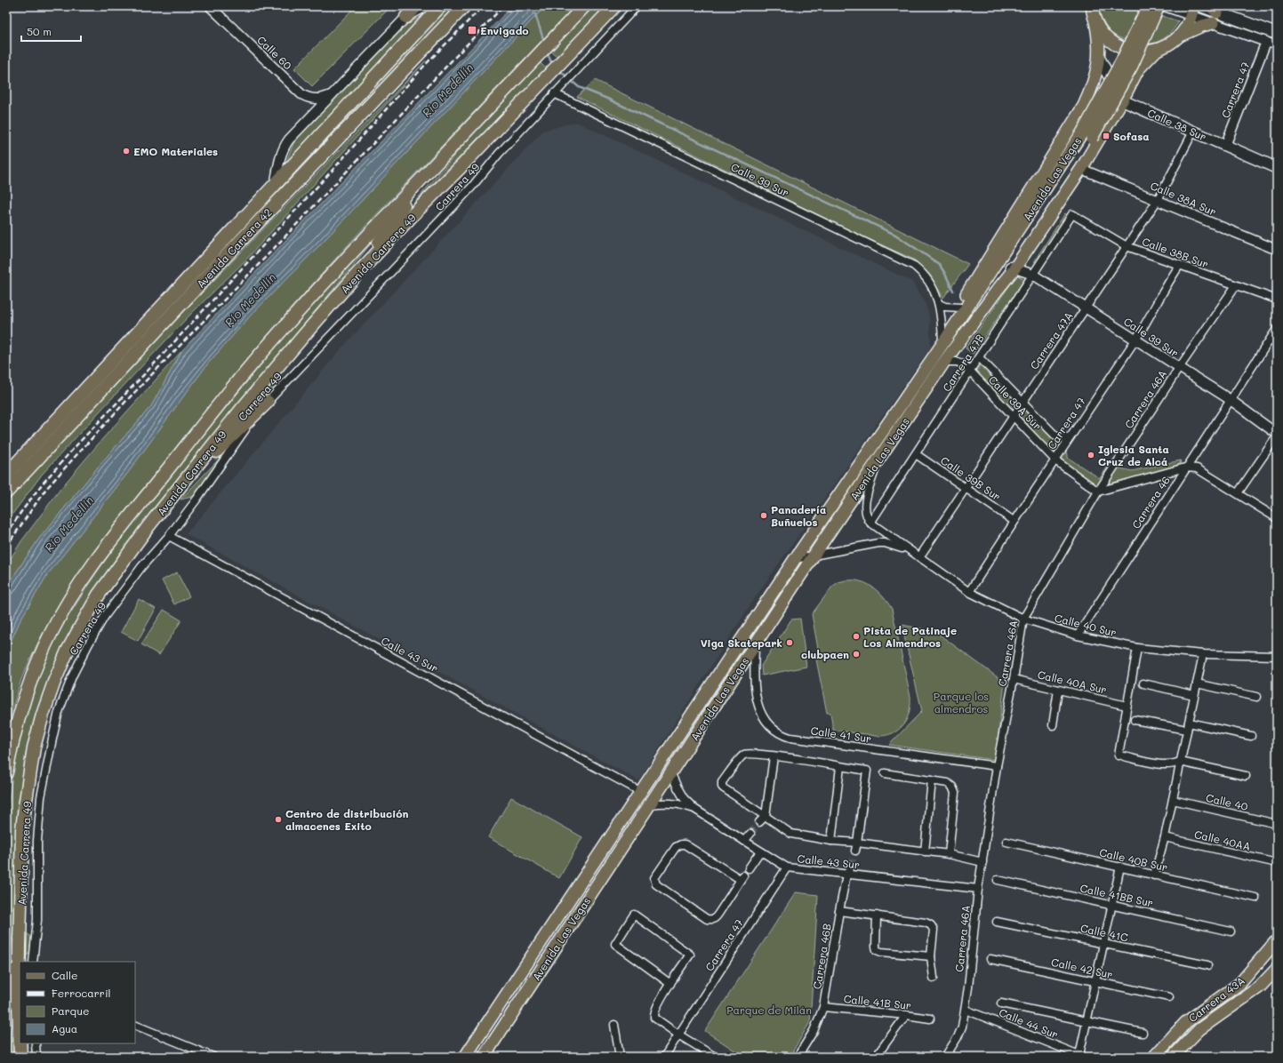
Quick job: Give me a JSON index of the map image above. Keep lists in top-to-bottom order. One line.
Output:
{"streets":{"highway":["Avenida Carrera 42","Avenida Carrera 49"],"main road":["Calle 38 Sur","Avenida Las Vegas","Carrera 43A"],"street":["Calle 60","Carrera 47","Calle 39 Sur","Carrera 49","Calle 38A Sur","Calle 38B Sur","Carrera 47A","Carrera 47B","Carrera 46A","Calle 39A Sur","Calle 39B Sur","Carrera 46","Calle 40 Sur","Calle 43 Sur","Calle 40A Sur","Calle 41 Sur","Calle 40","Calle 40AA","Calle 40B Sur","Calle 41BB Sur","Calle 41C","Carrera 46B","Calle 42 Sur","Calle 41B Sur","Calle 44 Sur"]},"crossings":[["Carrera 47","Calle 38 Sur"],["Carrera 47","Calle 39 Sur"],["Carrera 47","Calle 38B Sur"],["Carrera 47","Calle 39A Sur"],["Carrera 47","Calle 39B Sur"],["Carrera 47","Calle 40 Sur"],["Carrera 47","Calle 43 Sur"],["Calle 38 Sur","Avenida Las Vegas"],["Calle 38 Sur","Carrera 47A"],["Avenida Las Vegas","Calle 39 Sur"],["Avenida Las Vegas","Calle 38A Sur"],["Avenida Las Vegas","Calle 39A Sur"],["Avenida Las Vegas","Calle 40 Sur"],["Avenida Las Vegas","Calle 43 Sur"],["Avenida Las Vegas","Calle 41 Sur"],["Calle 39 Sur","Carrera 49"],["Calle 39 Sur","Carrera 47A"],["Calle 39 Sur","Carrera 47B"],["Calle 39 Sur","Carrera 46A"],["Calle 39 Sur","Carrera 46"],["Carrera 49","Calle 43 Sur"],["Calle 38A Sur","Carrera 47A"],["Calle 38B Sur","Carrera 47A"],["Calle 38B Sur","Carrera 47B"],["Calle 38B Sur","Carrera 46A"],["Carrera 47A","Calle 39A Sur"],["Carrera 47A","Calle 39B Sur"],["Carrera 47A","Calle 40 Sur"],["Carrera 47B","Calle 39A Sur"],["Carrera 47B","Calle 39B Sur"],["Carrera 47B","Calle 40 Sur"],["Carrera 46A","Calle 39A Sur"],["Carrera 46A","Calle 40 Sur"],["Carrera 46A","Calle 43 Sur"],["Carrera 46A","Calle 40A Sur"],["Carrera 46A","Calle 41 Sur"],["Carrera 46A","Calle 44 Sur"],["Carrera 46","Calle 40 Sur"],["Calle 43 Sur","Carrera 46B"],["Carrera 46B","Calle 41B Sur"]],"water":["Río Medellín"],"parks":["Parque los almendros","Parque de Milán"],"places":{"transit":["Envigado","Sofasa"],"other":["EMO Materiales","Iglesia Santa Cruz de Alcá","Panadería Buñuelos","Pista de Patinaje Los Almendros","Viga Skatepark","clubpaen","Centro de distribución almacenes Exito"]},"legend":["Calle","Ferrocarril","Parque","Agua"],"scale_bar":"50 m"}
